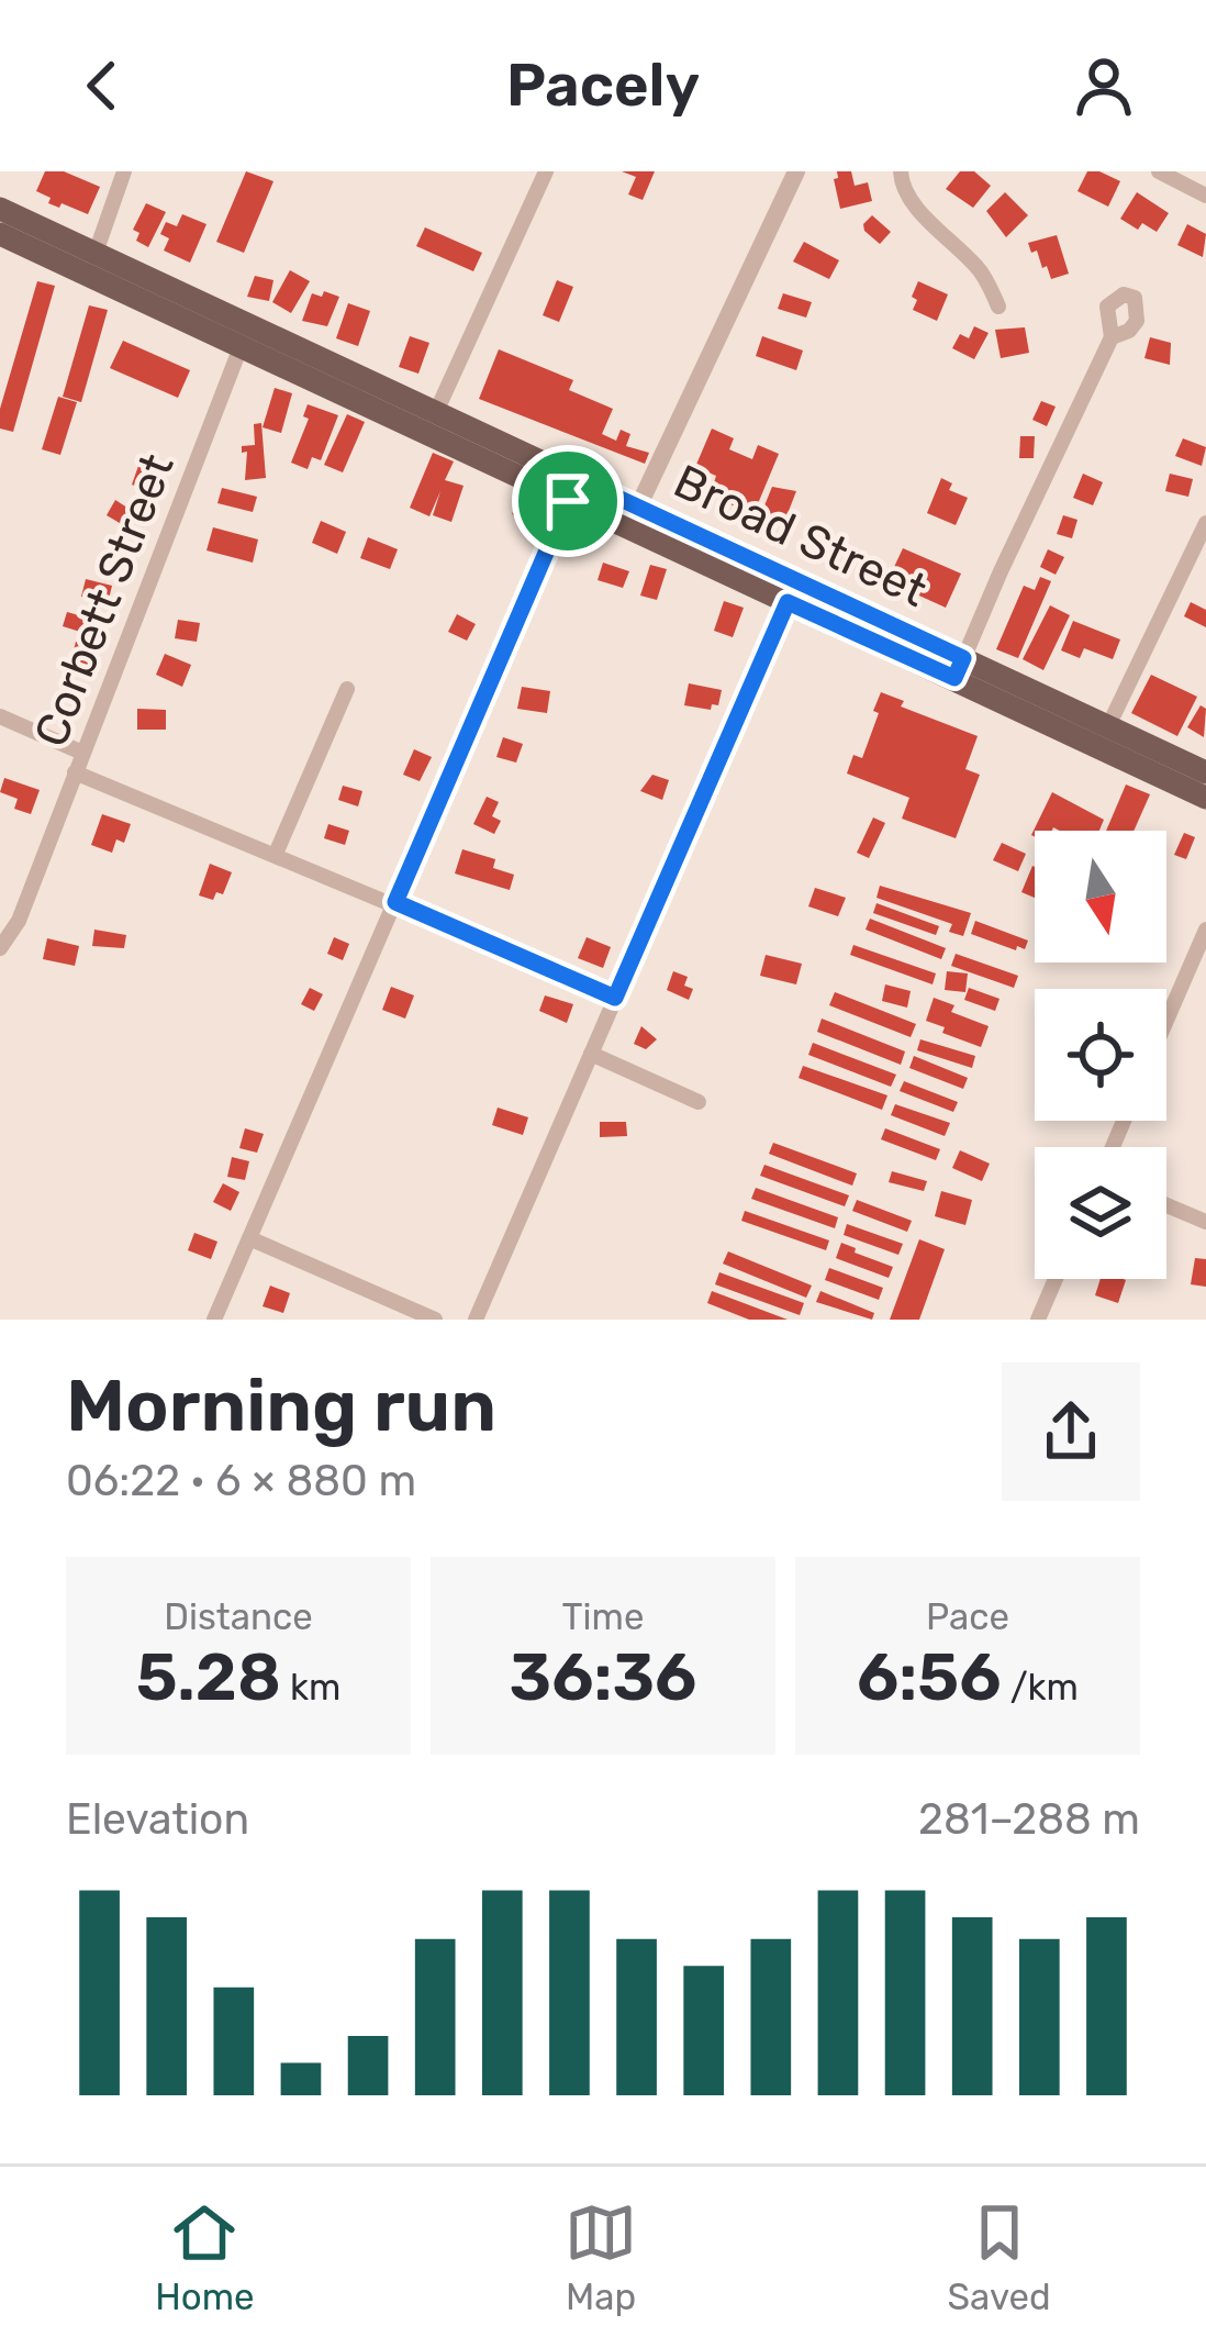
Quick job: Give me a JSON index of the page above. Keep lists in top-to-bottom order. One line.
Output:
{"streets":{"main road":["Broad Street"],"street":["Corbett Street"]},"crossings":[["Broad Street","Corbett Street"]],"north":"bottom","page":{"header":"Pacely","heading":["Morning run","06:22 · 6 × 880 m"],"stats":[["Distance","5.28 km"],["Time","36:36"],["Pace","6:56 /km"]],"chart":["Elevation","281–288 m"],"tabs":["Home","Map","Saved"]}}
